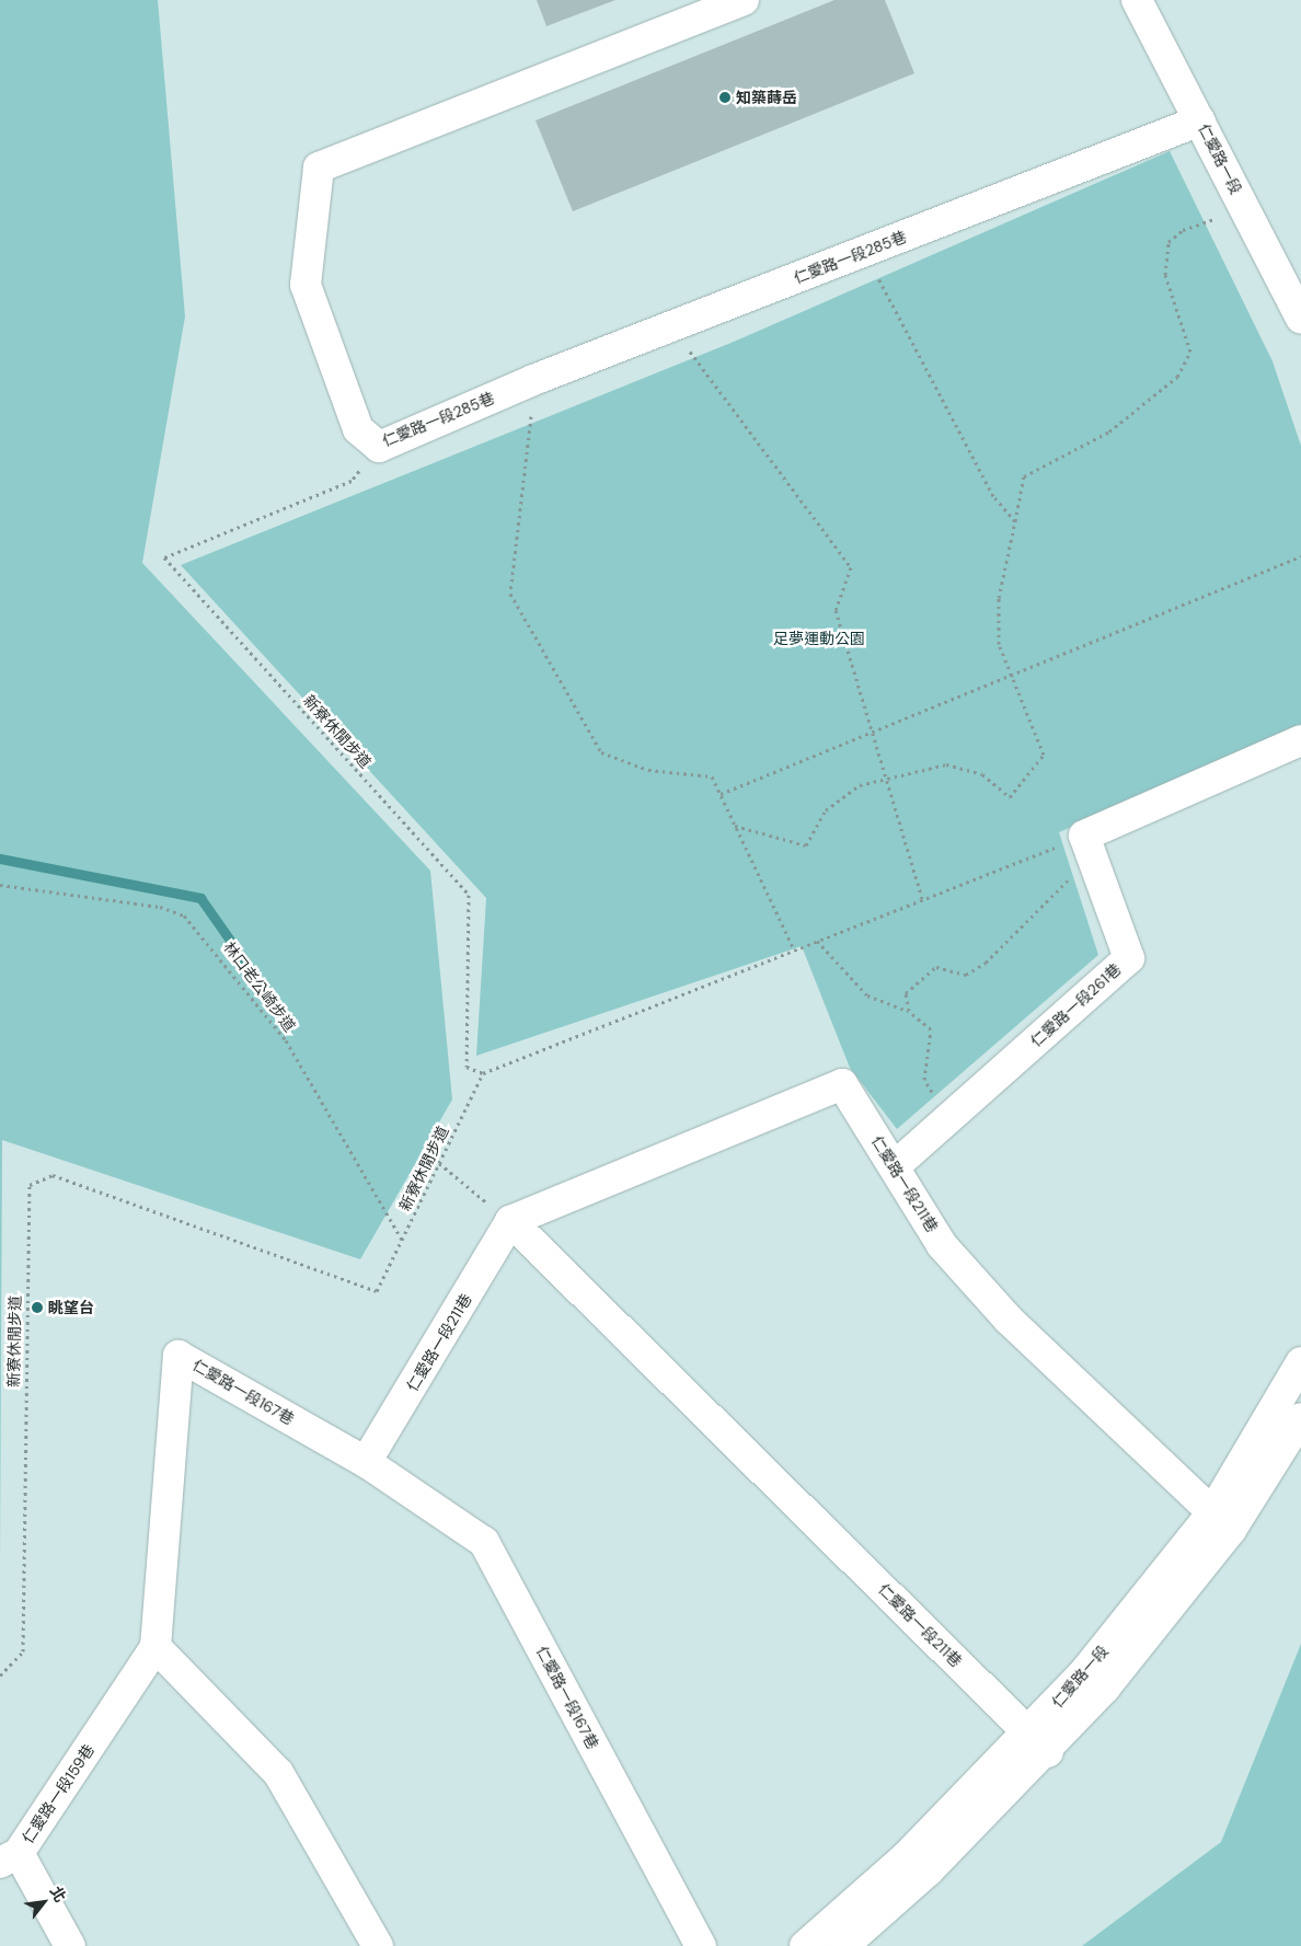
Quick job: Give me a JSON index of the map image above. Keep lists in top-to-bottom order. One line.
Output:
{"streets":{"street":["仁愛路一段","仁愛路一段285巷","仁愛路一段261巷","仁愛路一段211巷","仁愛路一段167巷","仁愛路一段159巷"],"path":["新寮休閒步道","林口老公崎步道"]},"crossings":[["仁愛路一段","仁愛路一段285巷"],["仁愛路一段","仁愛路一段211巷"],["仁愛路一段285巷","新寮休閒步道"],["新寮休閒步道","林口老公崎步道"],["仁愛路一段261巷","仁愛路一段211巷"],["仁愛路一段211巷","仁愛路一段167巷"],["仁愛路一段167巷","仁愛路一段159巷"]],"parks":["足夢運動公園"],"places":["知築蒔岳","眺望台"],"north":"top right"}
